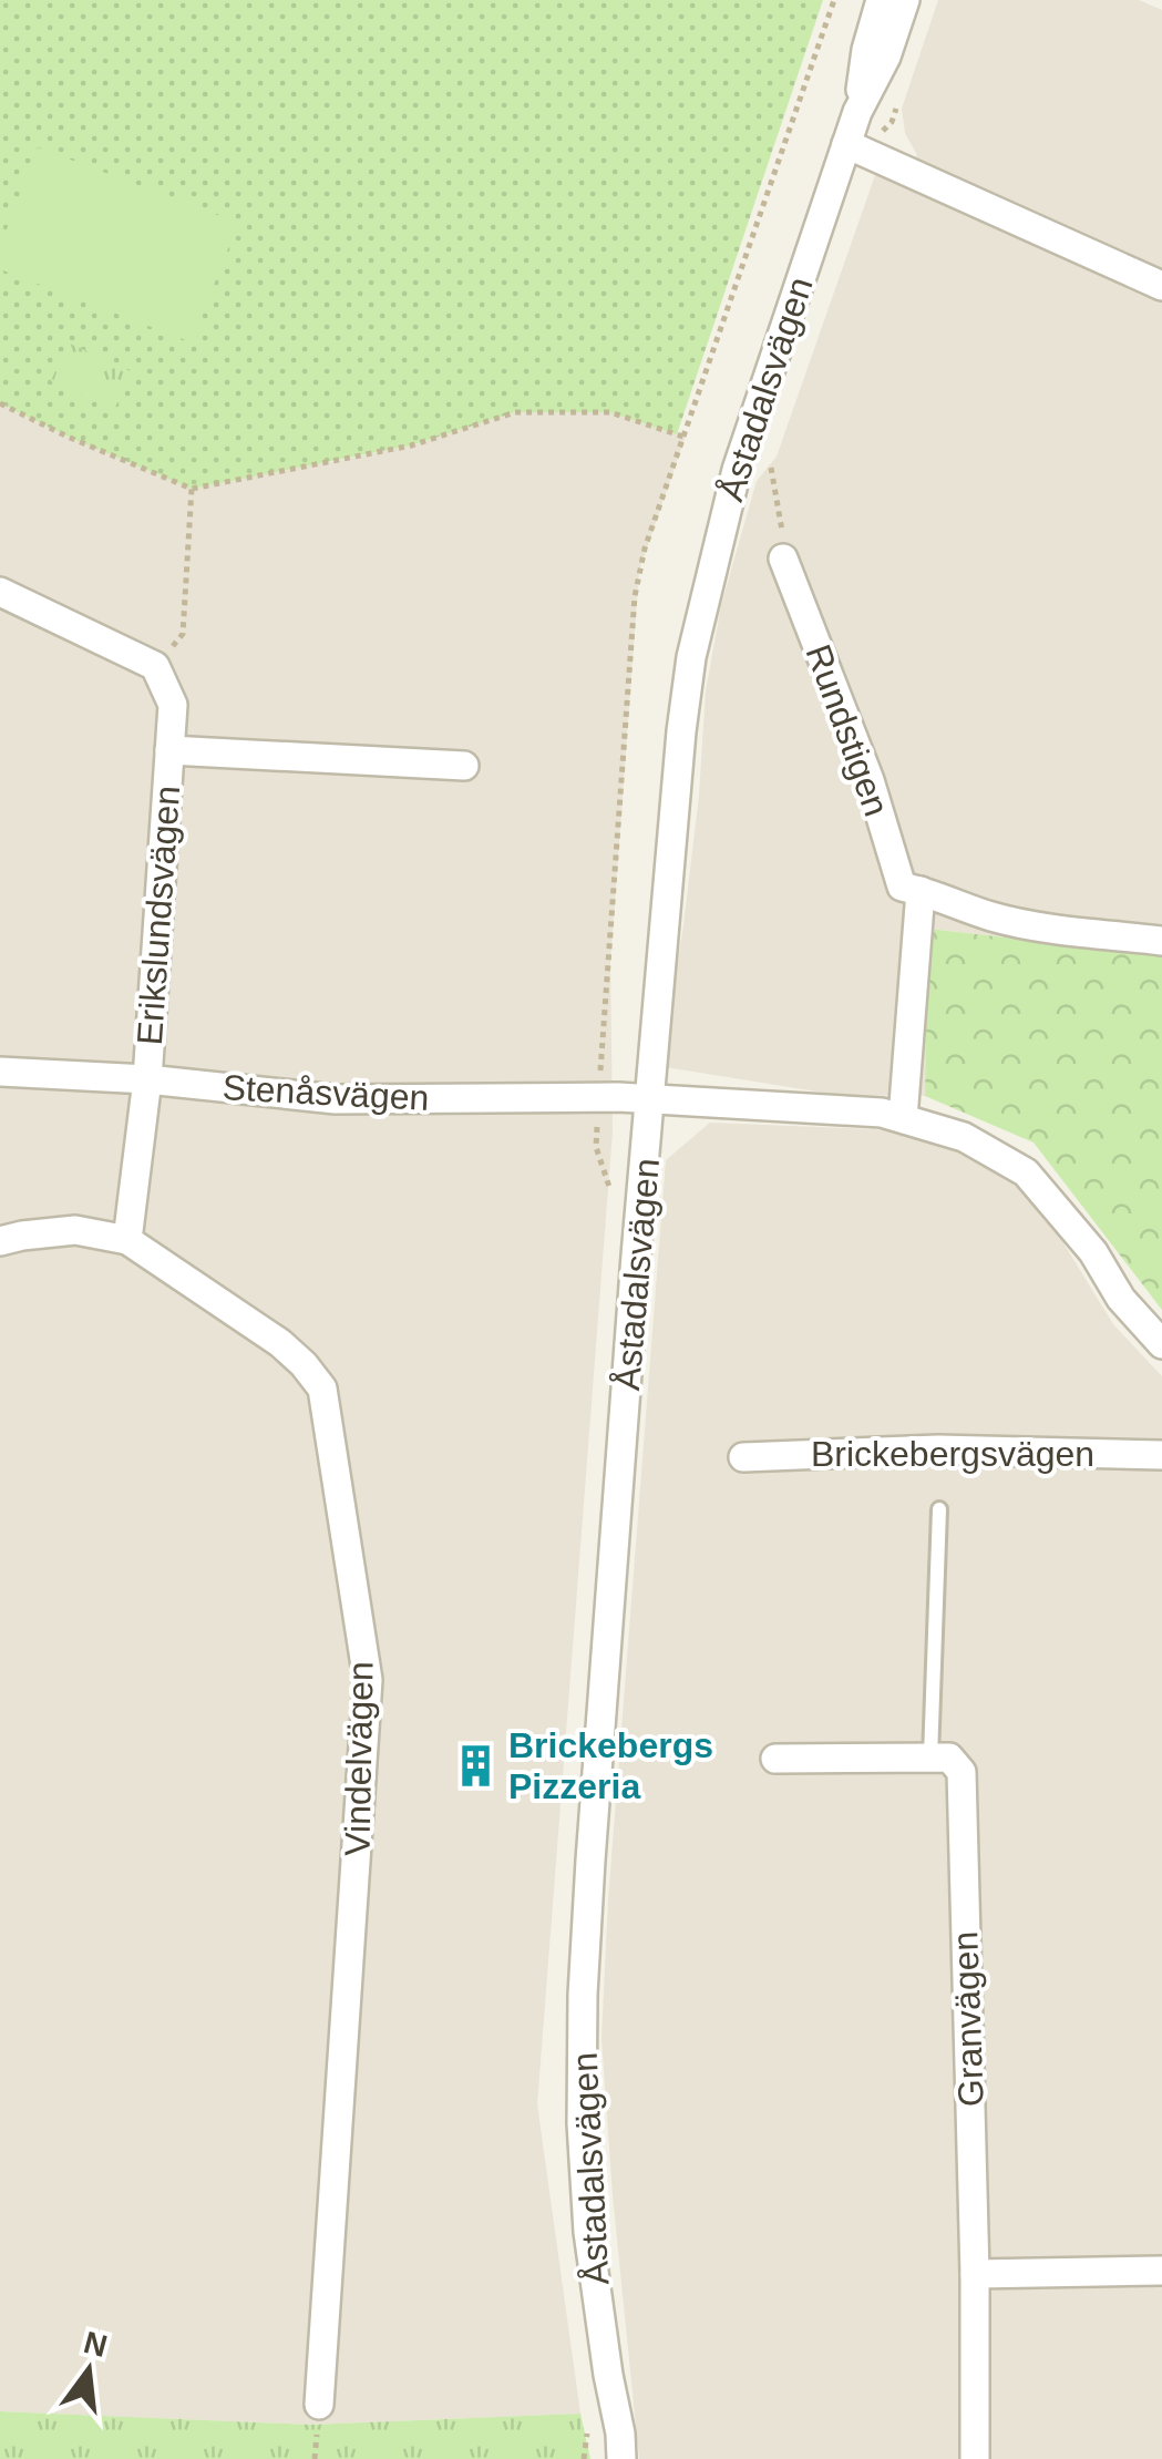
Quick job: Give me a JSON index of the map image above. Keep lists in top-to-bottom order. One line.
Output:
{"streets":{"street":["Åstadalsvägen","Rundstigen","Erikslundsvägen","Stenåsvägen","Brickebergsvägen","Vindelvägen","Granvägen"]},"crossings":[["Åstadalsvägen","Stenåsvägen"],["Erikslundsvägen","Stenåsvägen"]],"places":{"building":["Brickebergs Pizzeria"]},"north":"top"}
